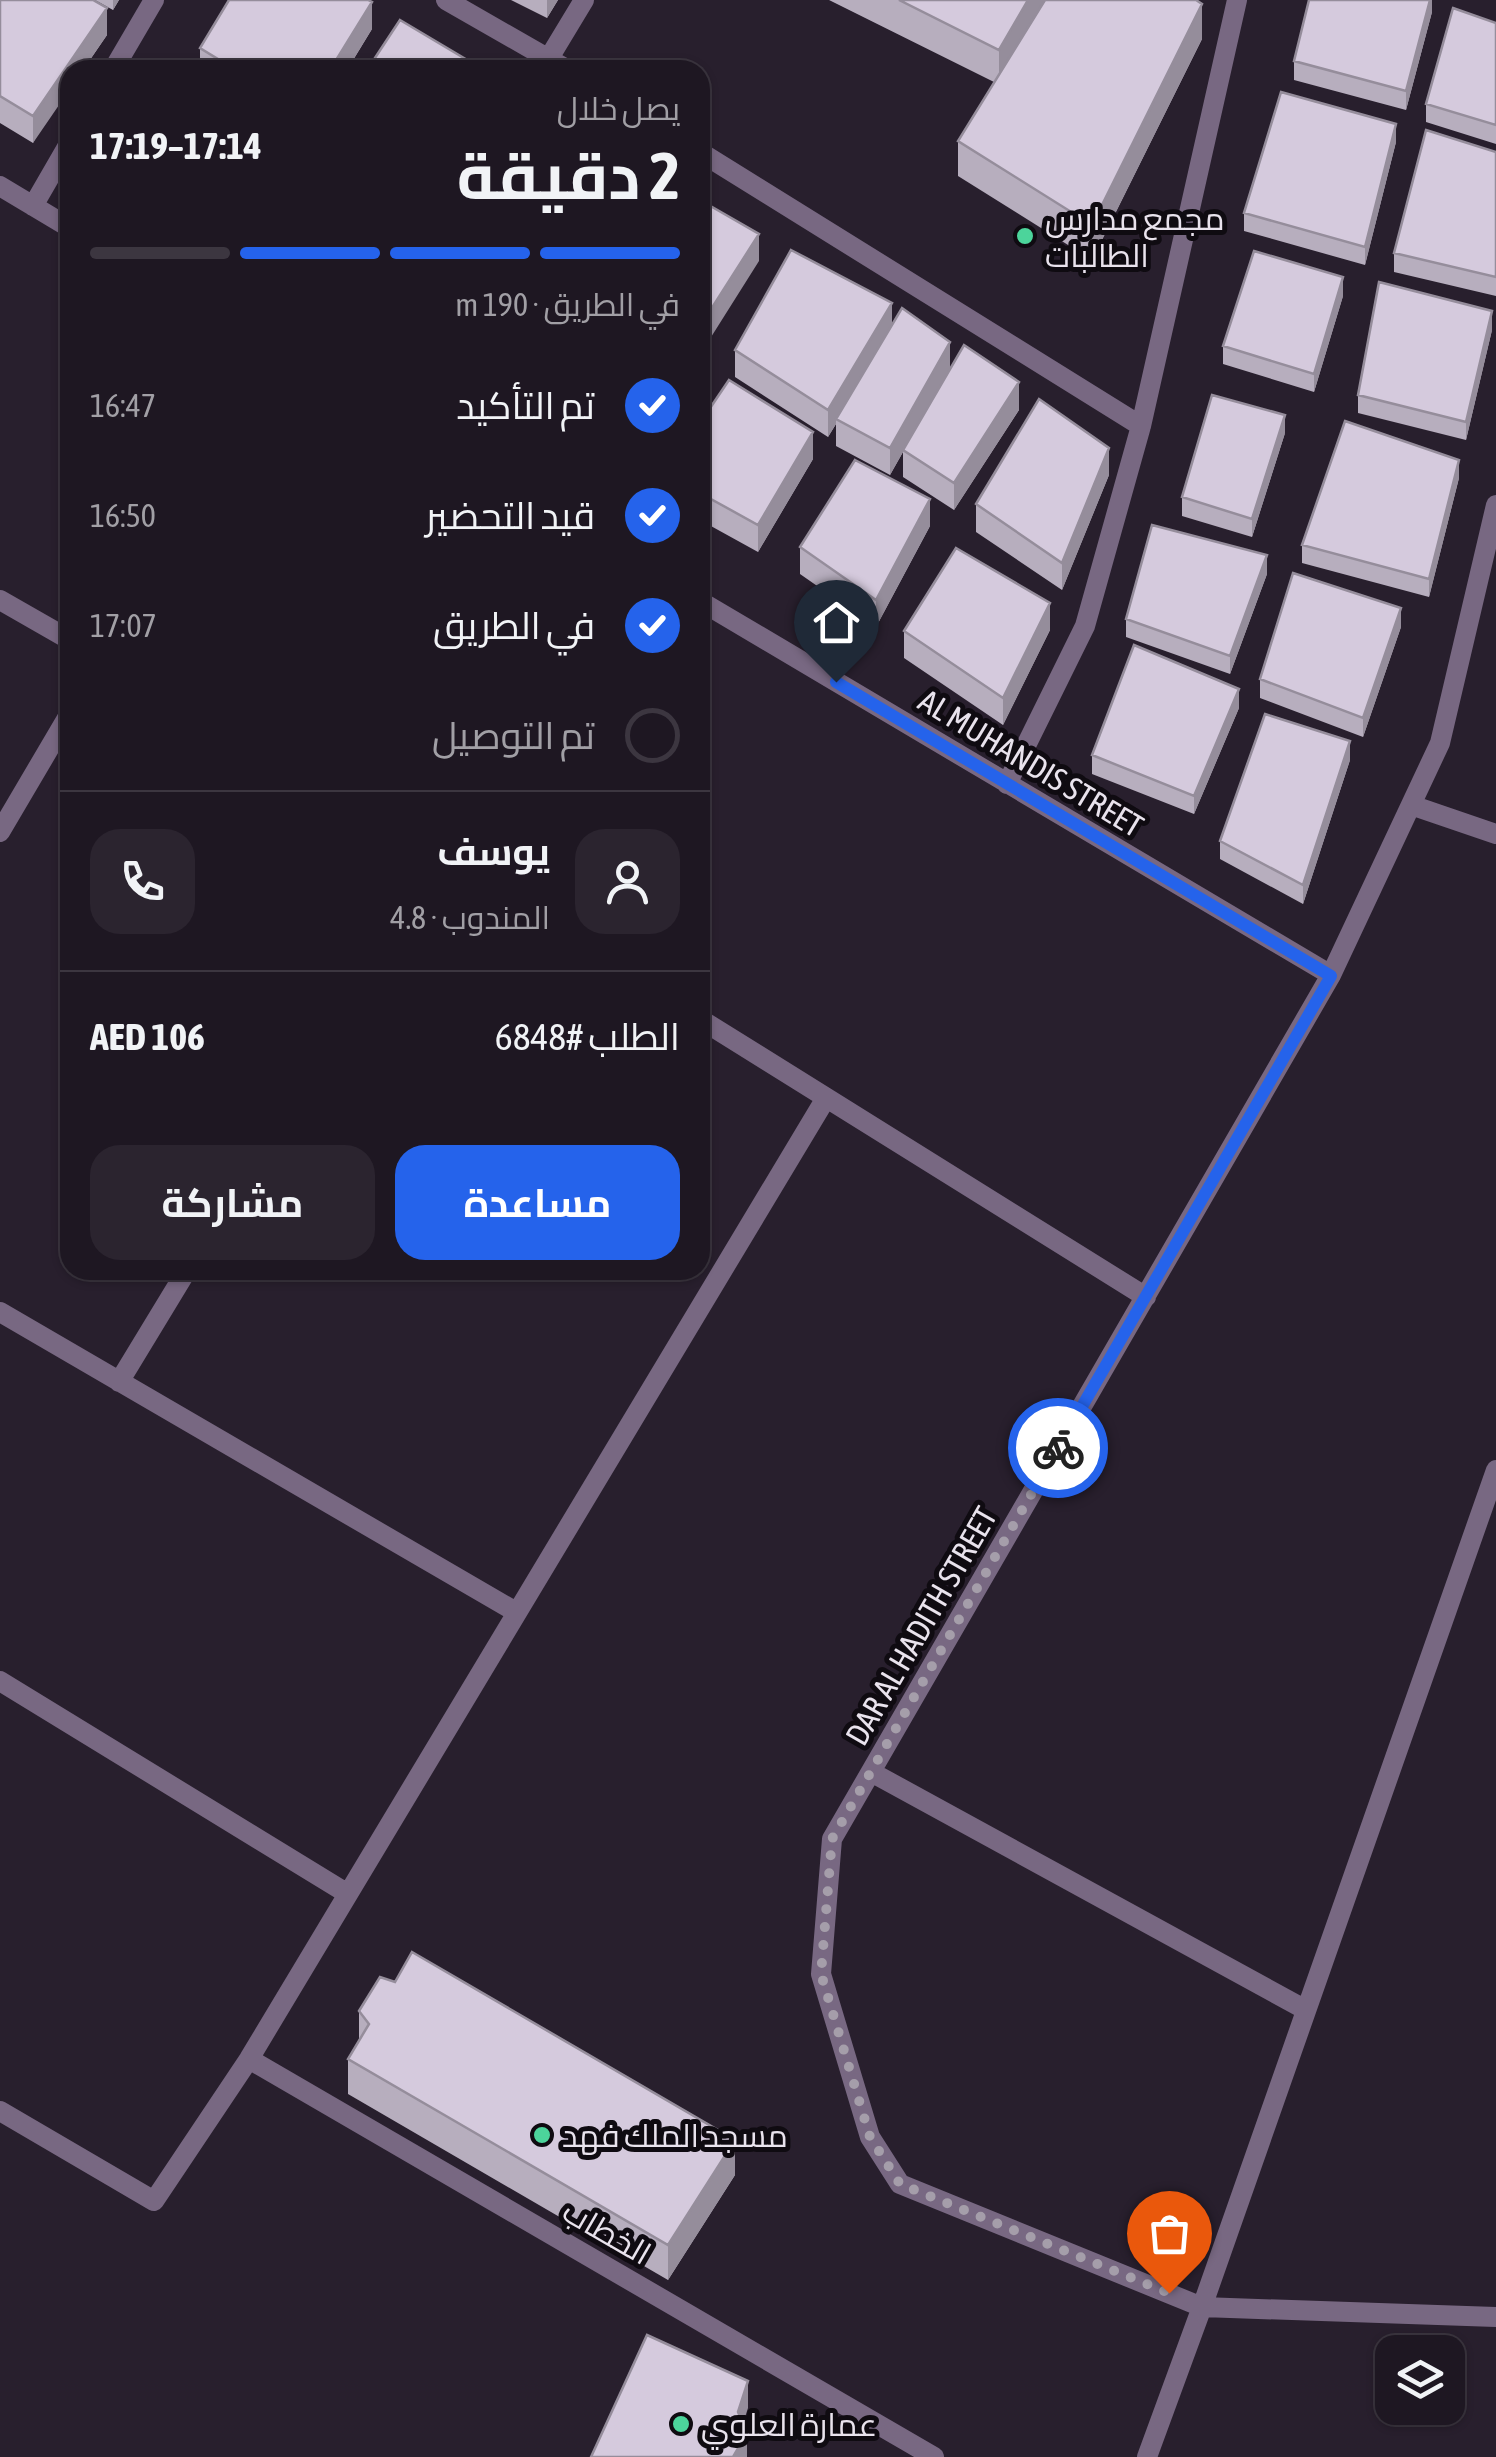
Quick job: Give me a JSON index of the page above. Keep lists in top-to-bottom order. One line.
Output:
{"streets":{"street":["AL MUHANDIS STREET","DAR AL HADITH STREET","الخطاب"]},"crossings":[["AL MUHANDIS STREET","DAR AL HADITH STREET"]],"places":["مجمع مدارس الطالبات","مسجد الملك فهد","عمارة العلوي"],"page":{"heading":["2 دقيقة","يصل خلال","17:14–17:19"],"panel":["يوسف","المندوب · 4.8","الطلب #6848","AED 106"],"bar":"في الطريق · 190 m","list":[["تم التأكيد","16:47"],["قيد التحضير","16:50"],["في الطريق","17:07"],"تم التوصيل"],"buttons":["مساعدة","مشاركة"]}}
